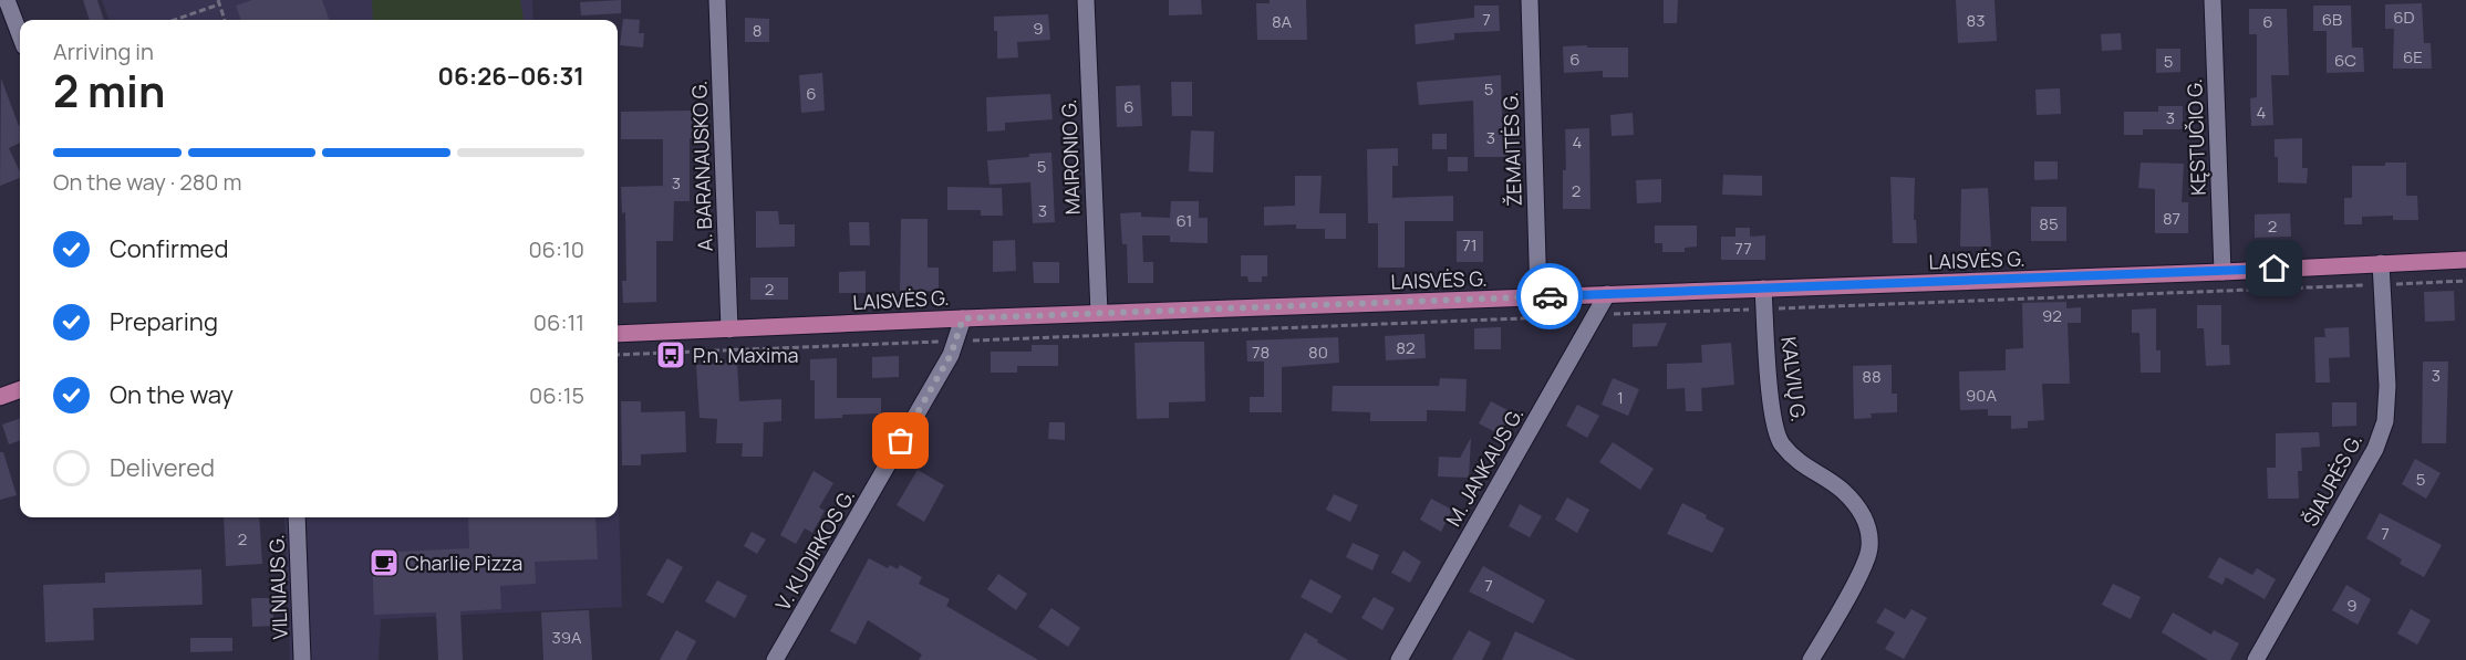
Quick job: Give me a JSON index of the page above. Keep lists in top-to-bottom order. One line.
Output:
{"streets":{"main road":["LAISVĖS G."],"street":["KĘSTUČIO G.","ŽEMAITĖS G.","MAIRONIO G.","A. BARANAUSKO G.","KALVIŲ G.","M. JANKAUS G.","ŠIAURĖS G.","V. KUDIRKOS G.","VILNIAUS G."]},"crossings":[["KĘSTUČIO G.","LAISVĖS G."],["ŽEMAITĖS G.","LAISVĖS G."],["MAIRONIO G.","LAISVĖS G."],["A. BARANAUSKO G.","LAISVĖS G."],["LAISVĖS G.","KALVIŲ G."],["LAISVĖS G.","M. JANKAUS G."],["LAISVĖS G.","ŠIAURĖS G."],["LAISVĖS G.","V. KUDIRKOS G."]],"places":{"bus stop":["P.n. Maxima"],"cafe":["Charlie Pizza"]},"house_numbers":["6D","7","6B","83","8A","6","9","8","6E","6","6C","5","5","6","6","4","3","3","4","5","3","2","3","87","61","85","2","71","77","2","92","82","78","80","3","88","90A","1","5","7","2","7","9","39A"],"page":{"heading":["2 min","Arriving in","06:26–06:31"],"bar":"On the way · 280 m","list":[["Confirmed","06:10"],["Preparing","06:11"],["On the way","06:15"],"Delivered"]}}
